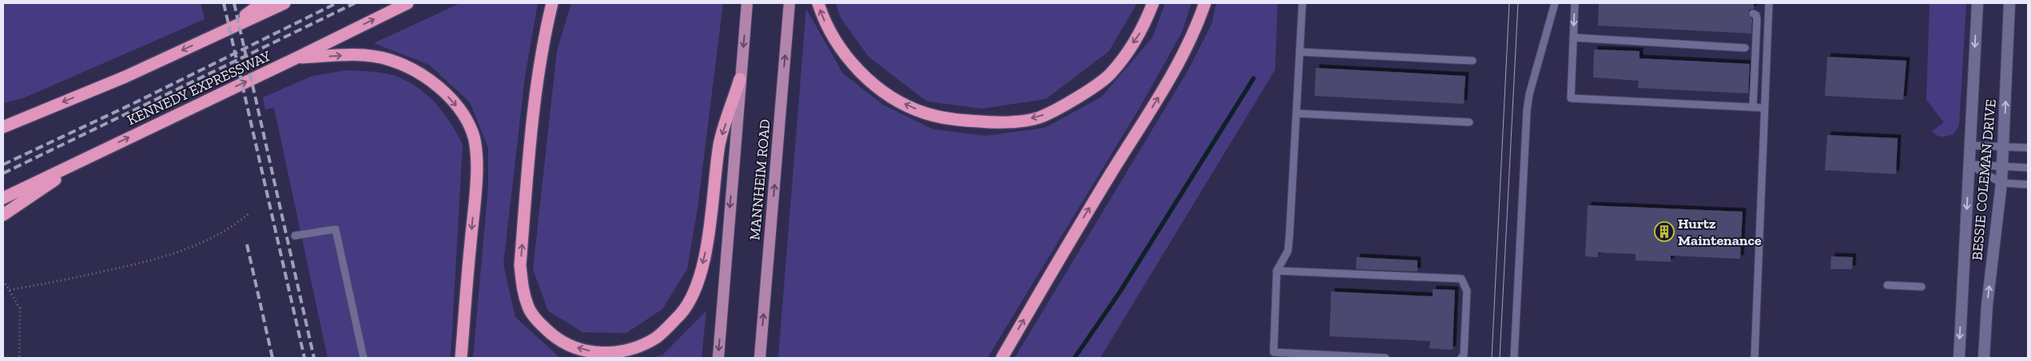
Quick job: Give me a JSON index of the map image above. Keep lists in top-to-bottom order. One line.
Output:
{"streets":{"highway":["KENNEDY EXPRESSWAY"],"main road":["MANNHEIM ROAD"],"street":["BESSIE COLEMAN DRIVE"]},"places":{"building":["Hurtz Maintenance"]}}
